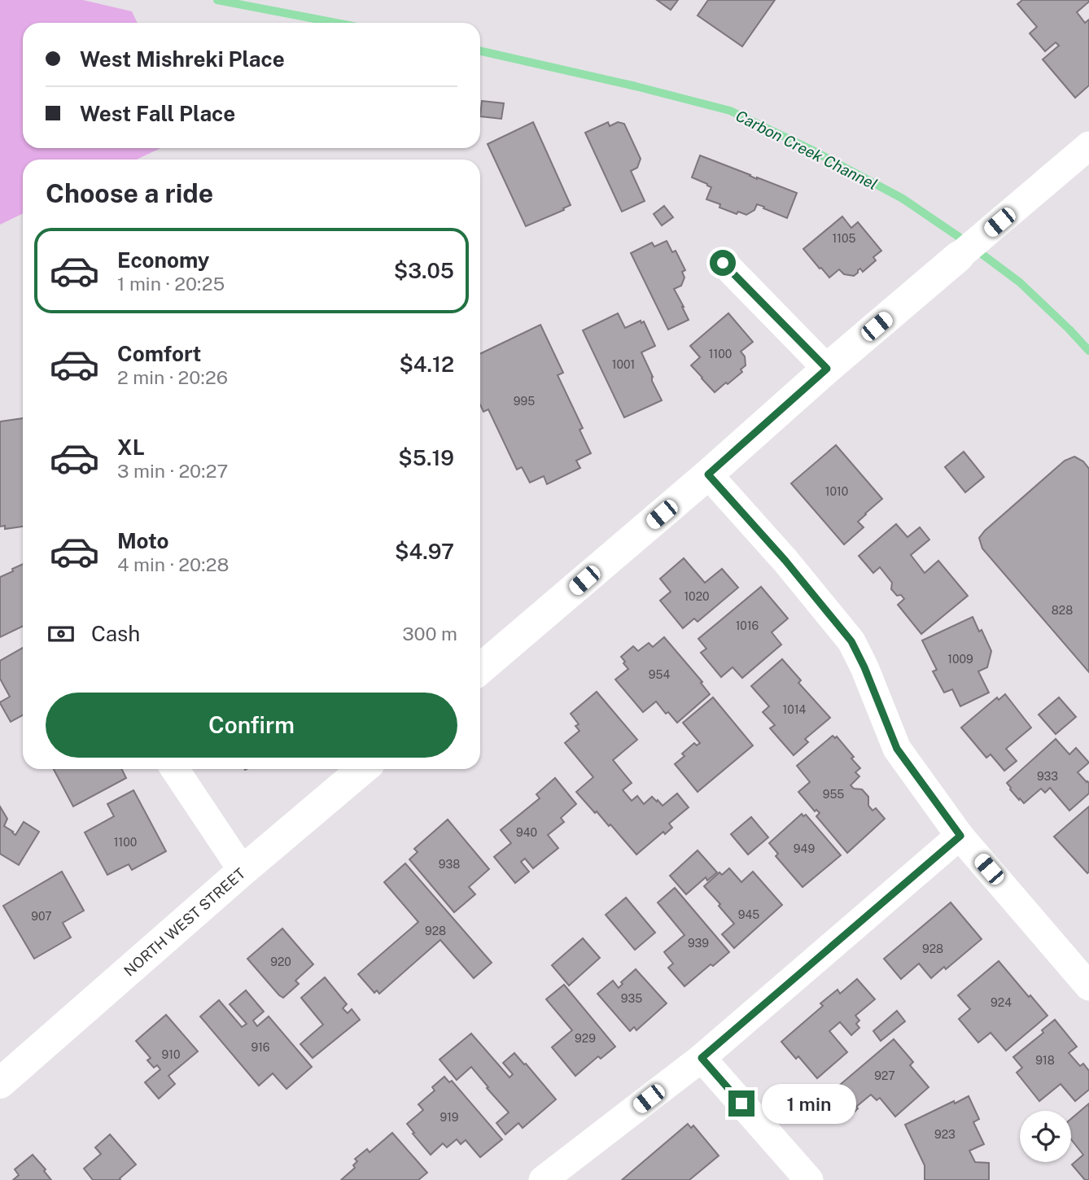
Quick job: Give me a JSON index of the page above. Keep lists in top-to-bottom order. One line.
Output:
{"streets":{"street":["NORTH WEST STREET"]},"water":["Carbon Creek Channel"],"house_numbers":["1105","1100","1001","995","1010","1020","828","1016","1009","954","1014","933","955","940","1100","949","938","945","907","928","939","928","920","935","924","929","916","910","918","927","919","923"],"page":{"banner":["West Mishreki Place","West Fall Place"],"heading":"Choose a ride","list":[{"name":"Economy","note":"1 min · 20:25","value":"$3.05"},{"name":"Comfort","note":"2 min · 20:26","value":"$4.12"},{"name":"XL","note":"3 min · 20:27","value":"$5.19"},{"name":"Moto","note":"4 min · 20:28","value":"$4.97"}],"pay":["Cash","300 m"],"buttons":"Confirm","bubble":"1 min"}}
